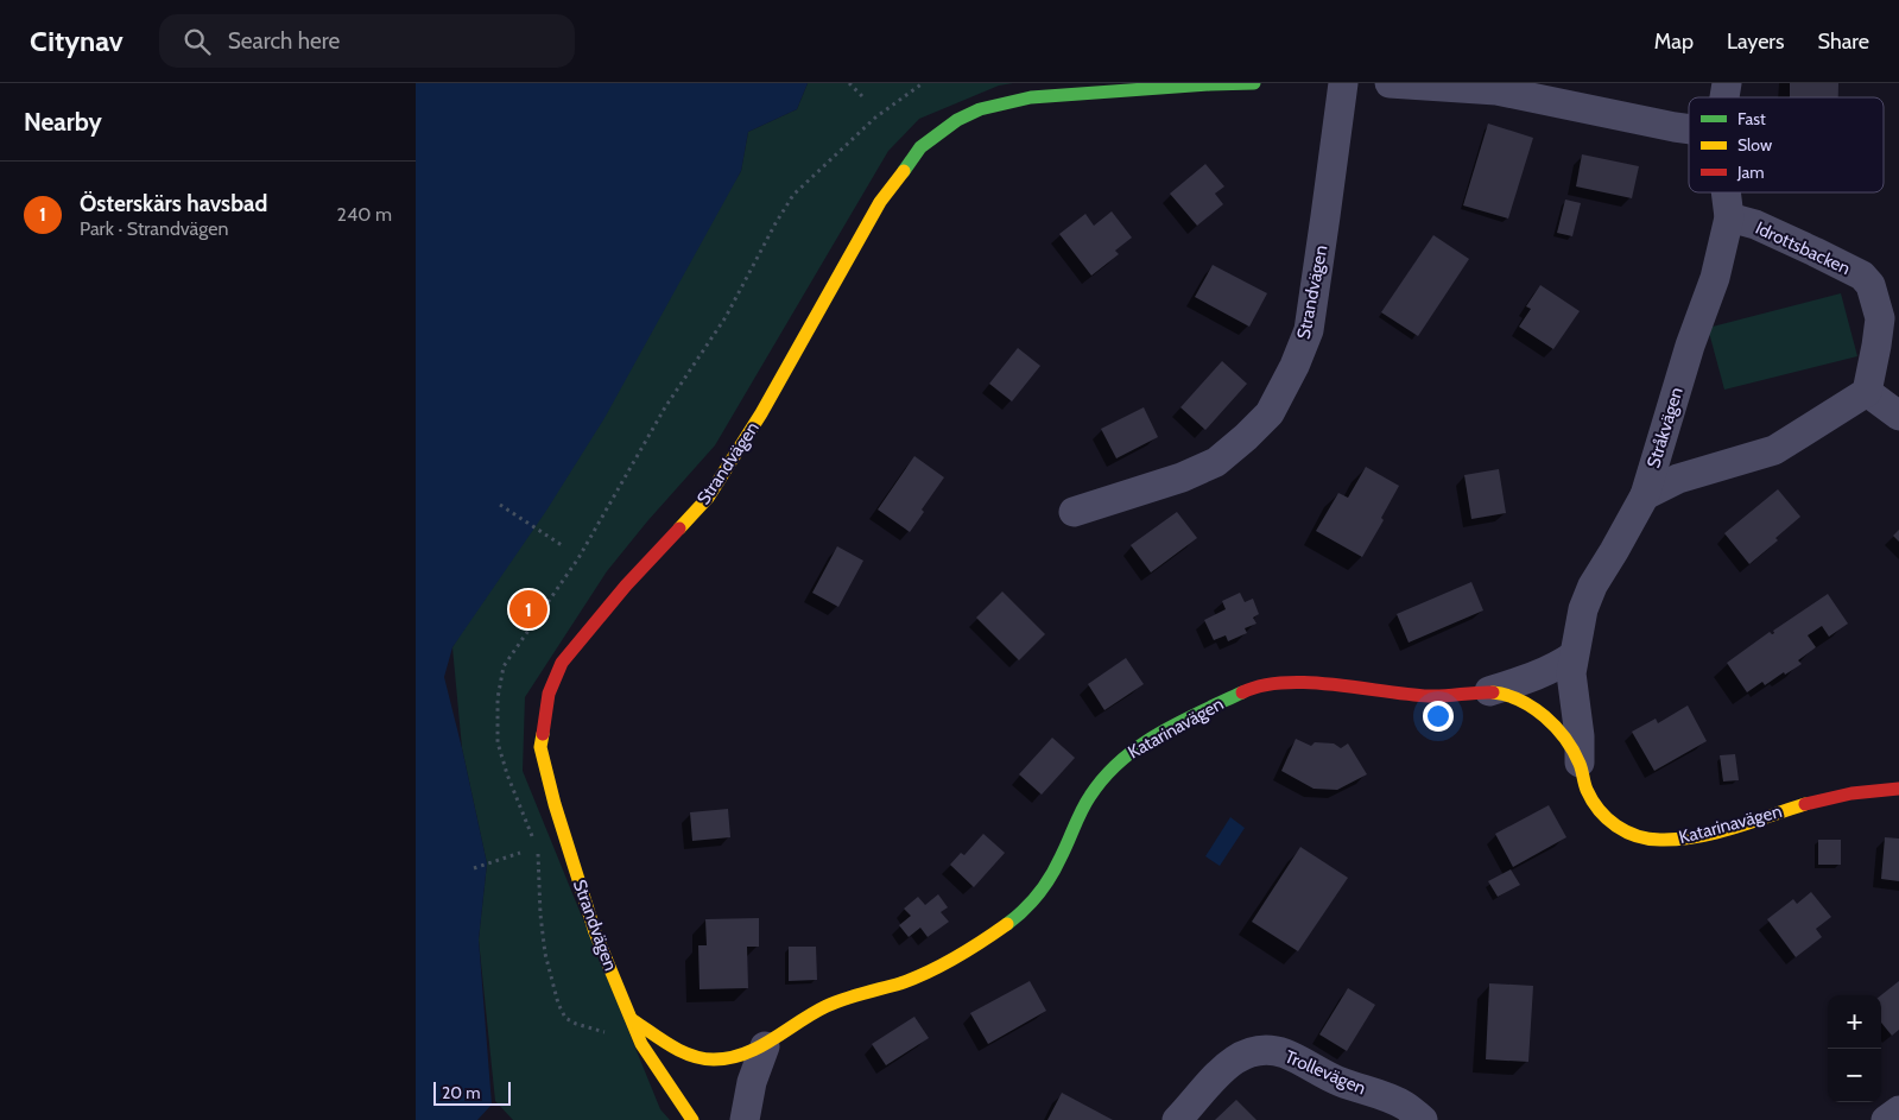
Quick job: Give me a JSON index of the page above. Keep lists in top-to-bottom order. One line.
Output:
{"streets":{"street":["Idrottsbacken","Strandvägen","Stråkvägen","Katarinavägen","Trollevägen"]},"crossings":[["Idrottsbacken","Stråkvägen"],["Strandvägen","Katarinavägen"],["Stråkvägen","Katarinavägen"]],"legend":["Fast","Slow","Jam"],"scale_bar":"20 m","page":{"header":"Citynav","search":"Search here","nav":["Map","Layers","Share"],"heading":"Nearby","list":[{"mark":"1","name":"Österskärs havsbad","note":"Park · Strandvägen","value":"240 m"}],"pins":"1","map_buttons":["+","−"],"scale":"20 m"}}
